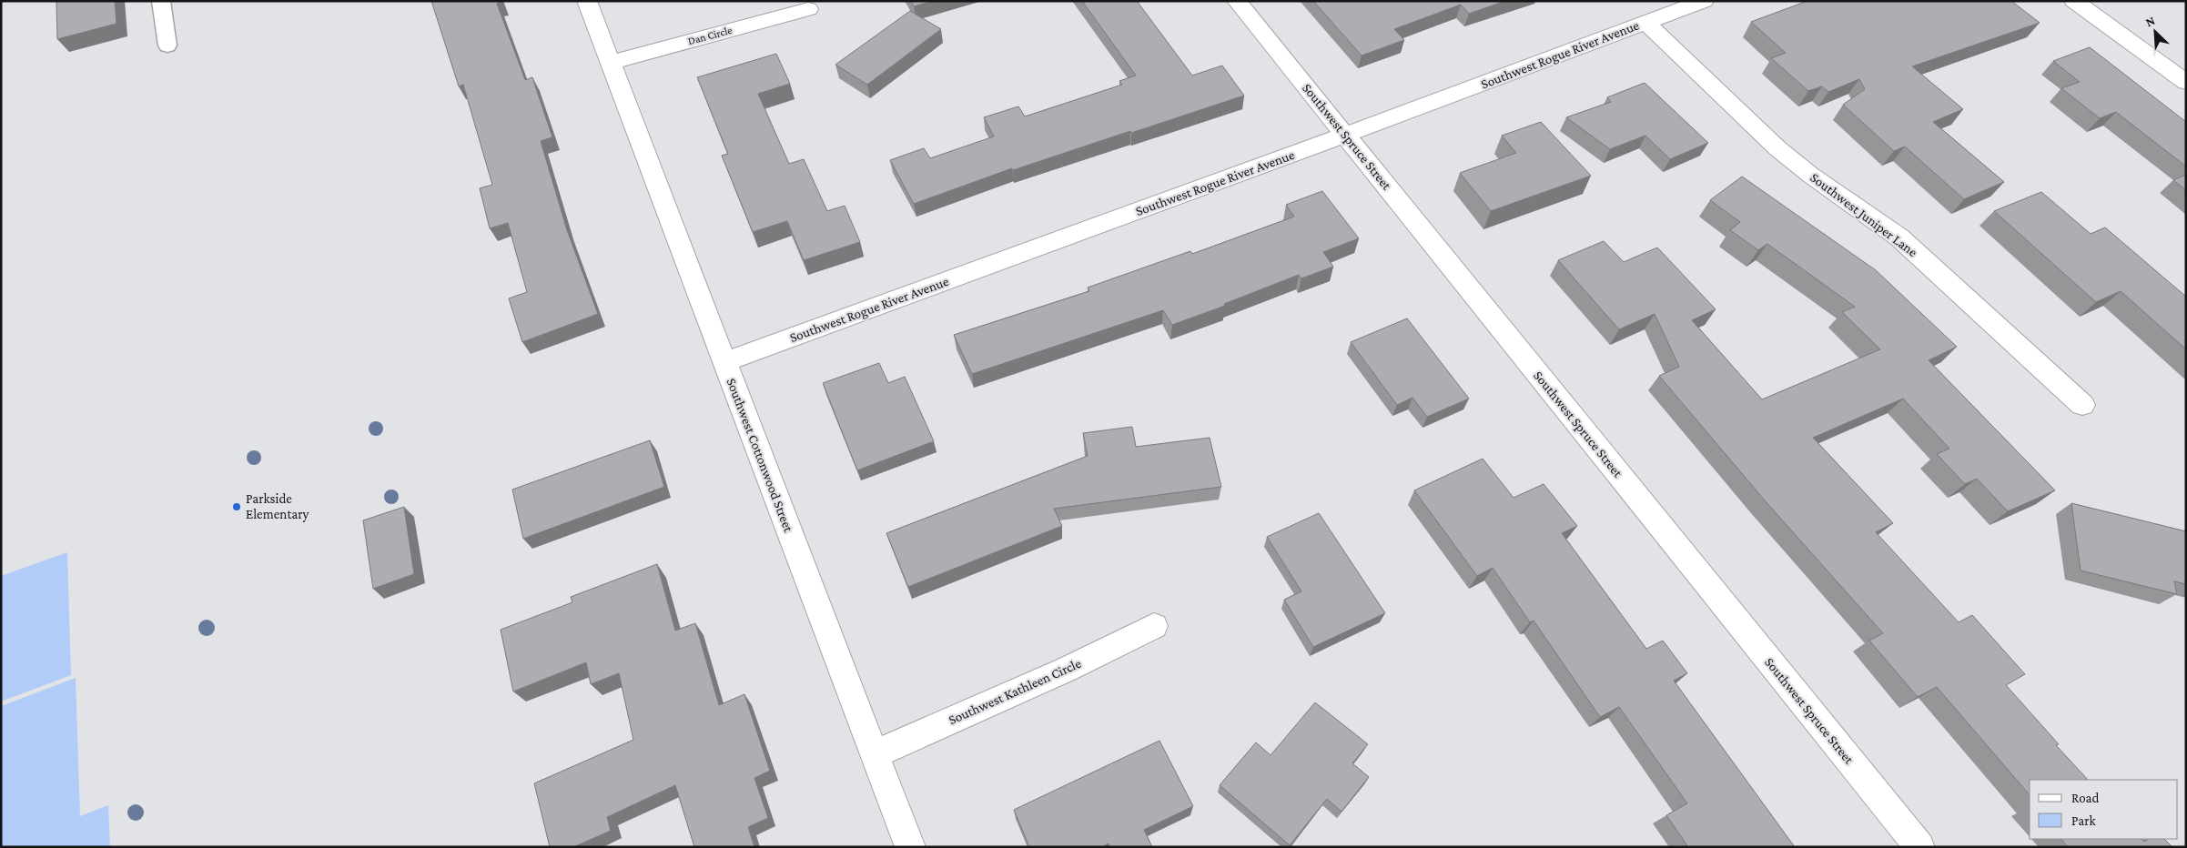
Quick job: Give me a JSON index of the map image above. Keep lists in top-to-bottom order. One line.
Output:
{"streets":{"street":["Dan Circle","Southwest Rogue River Avenue","Southwest Spruce Street","Southwest Juniper Lane","Southwest Cottonwood Street","Southwest Kathleen Circle"]},"crossings":[["Dan Circle","Southwest Cottonwood Street"],["Southwest Rogue River Avenue","Southwest Spruce Street"],["Southwest Rogue River Avenue","Southwest Juniper Lane"],["Southwest Rogue River Avenue","Southwest Cottonwood Street"],["Southwest Cottonwood Street","Southwest Kathleen Circle"]],"places":["Parkside Elementary"],"legend":["Road","Park"],"north":"top left"}
